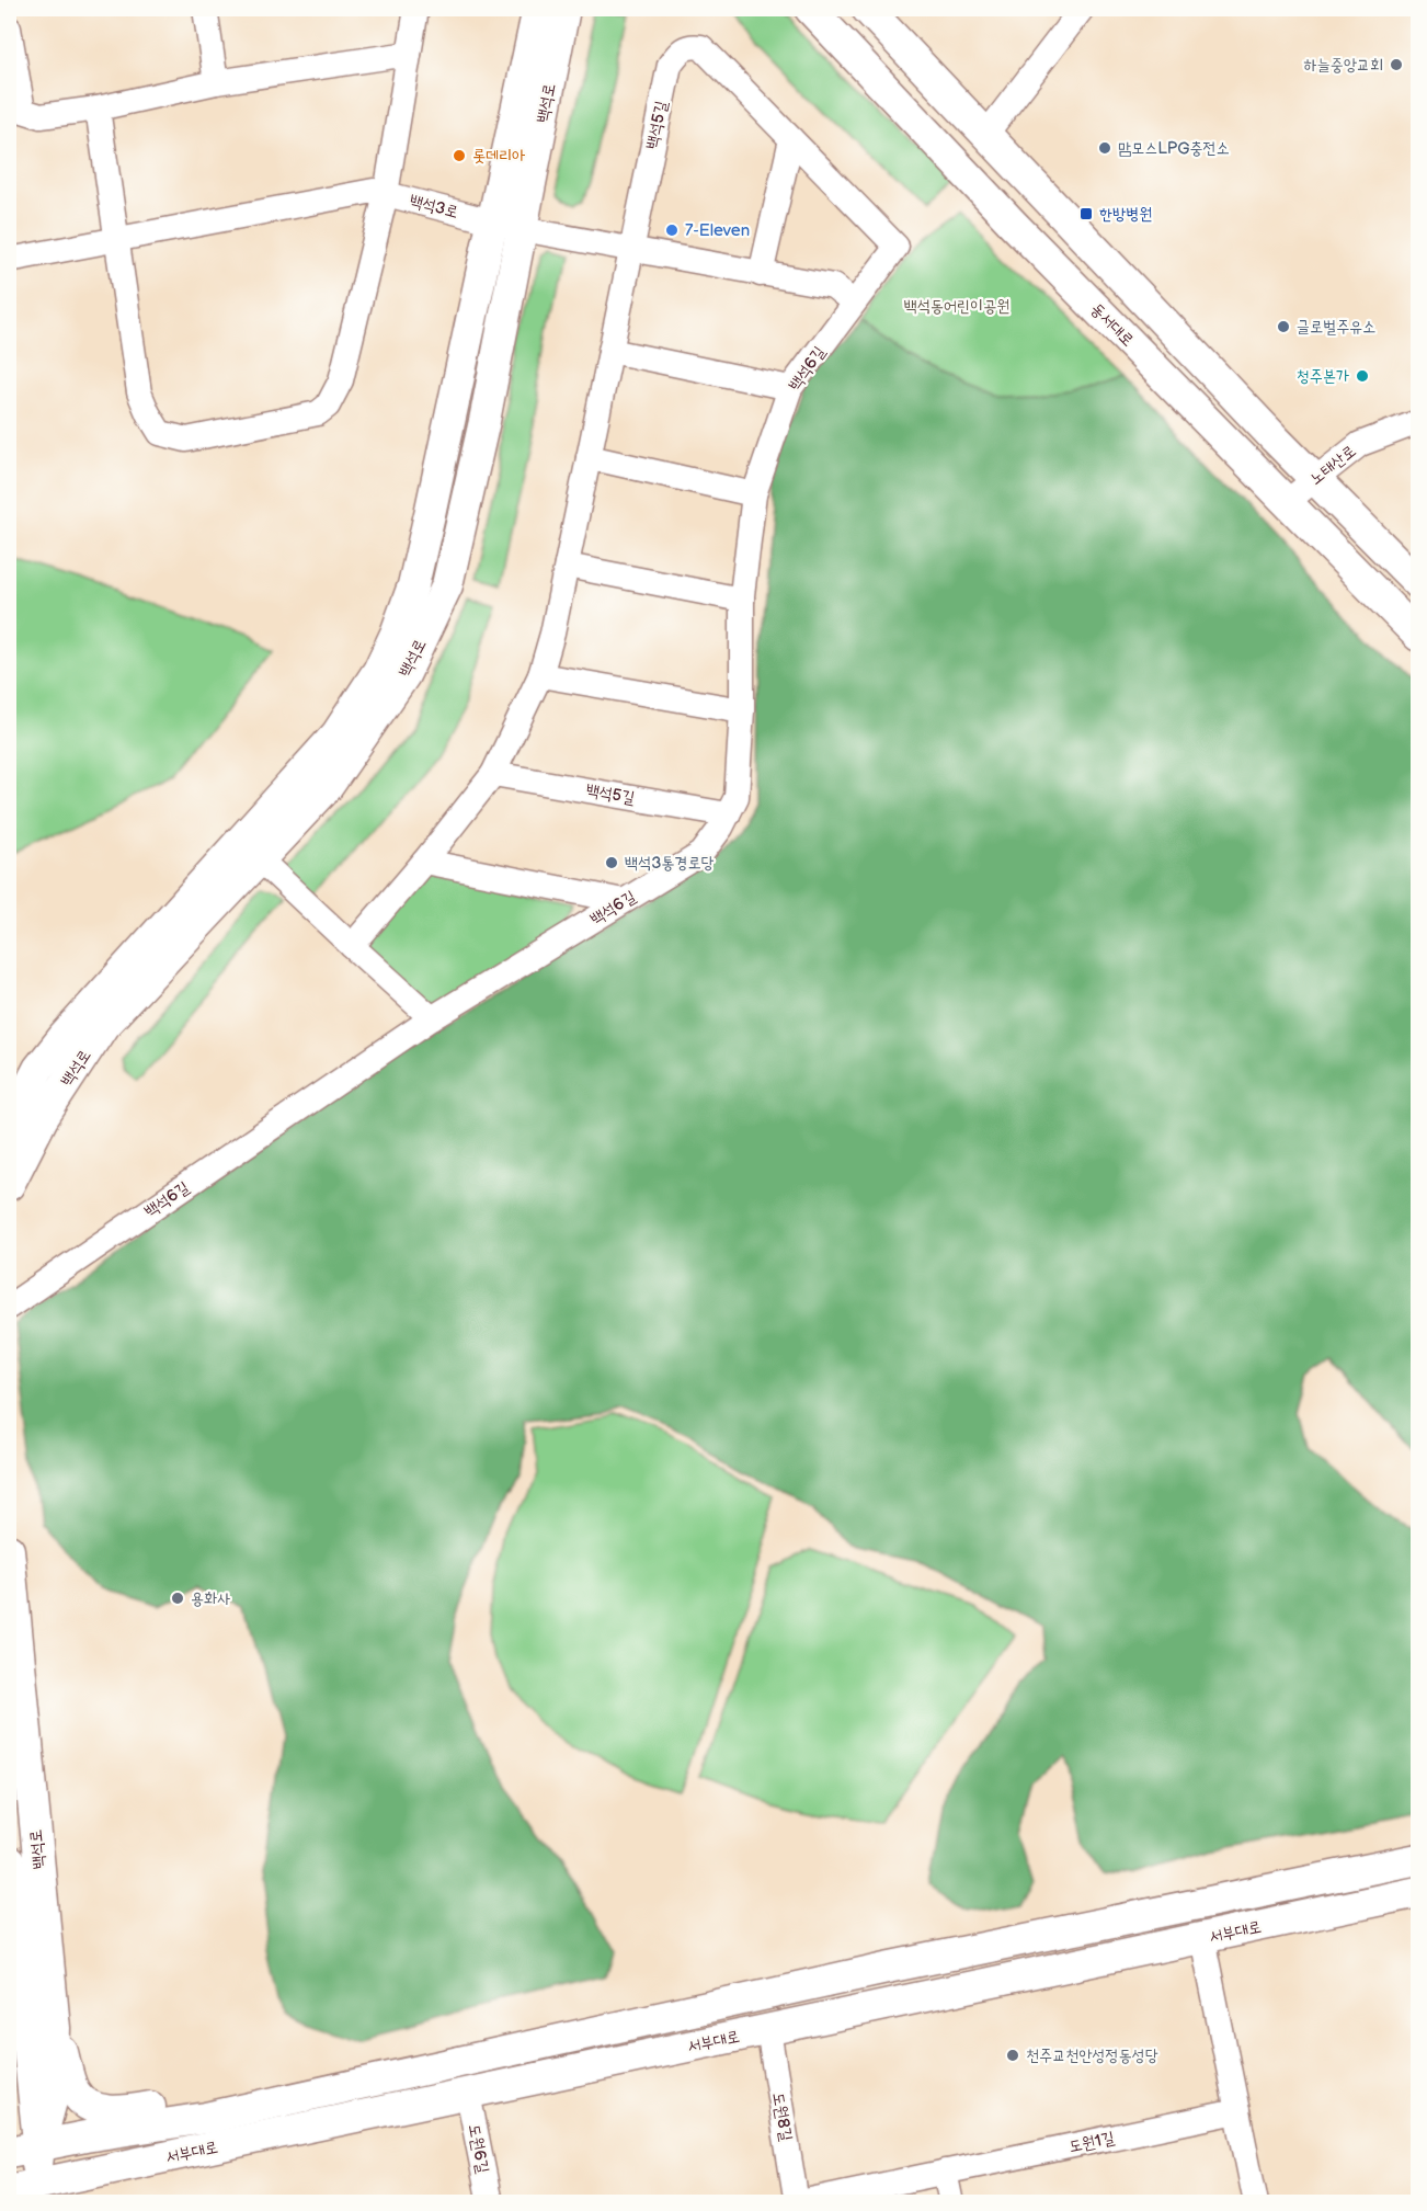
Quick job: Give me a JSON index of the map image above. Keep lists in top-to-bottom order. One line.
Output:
{"streets":{"main road":["백석로","동서대로","서부대로"],"street":["백석5길","백석3로","백석6길","노태산로","도원8길","도원1길","도원6길"]},"crossings":[["백석로","백석3로"],["백석로","서부대로"],["백석5길","백석3로"],["백석5길","백석6길"],["백석3로","백석6길"],["동서대로","노태산로"],["서부대로","도원8길"],["서부대로","도원6길"],["도원8길","도원1길"]],"parks":["백석동어린이공원"],"places":{"other":["하늘중앙교회","맘모스LPG충전소","롯데리아","7-Eleven","글로벌주유소","청주본가","백석3통경로당","용화사","천주교천안성정동성당"],"transit":["한방병원"]}}
